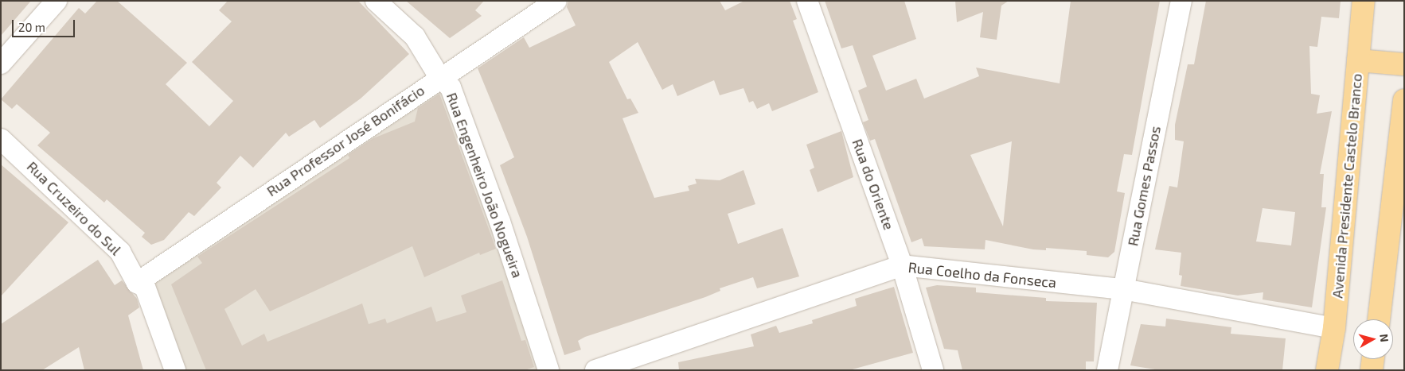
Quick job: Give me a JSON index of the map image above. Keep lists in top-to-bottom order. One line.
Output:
{"streets":{"main road":["Avenida Presidente Castelo Branco"],"street":["Rua Professor José Bonifácio","Rua do Oriente","Rua Engenheiro João Nogueira","Rua Gomes Passos","Rua Cruzeiro do Sul","Rua Coelho da Fonseca"]},"crossings":[["Rua Professor José Bonifácio","Rua Engenheiro João Nogueira"],["Rua Professor José Bonifácio","Rua Cruzeiro do Sul"],["Rua do Oriente","Rua Coelho da Fonseca"],["Rua Gomes Passos","Rua Coelho da Fonseca"],["Avenida Presidente Castelo Branco","Rua Coelho da Fonseca"]],"scale_bar":"20 m","north":"right"}
